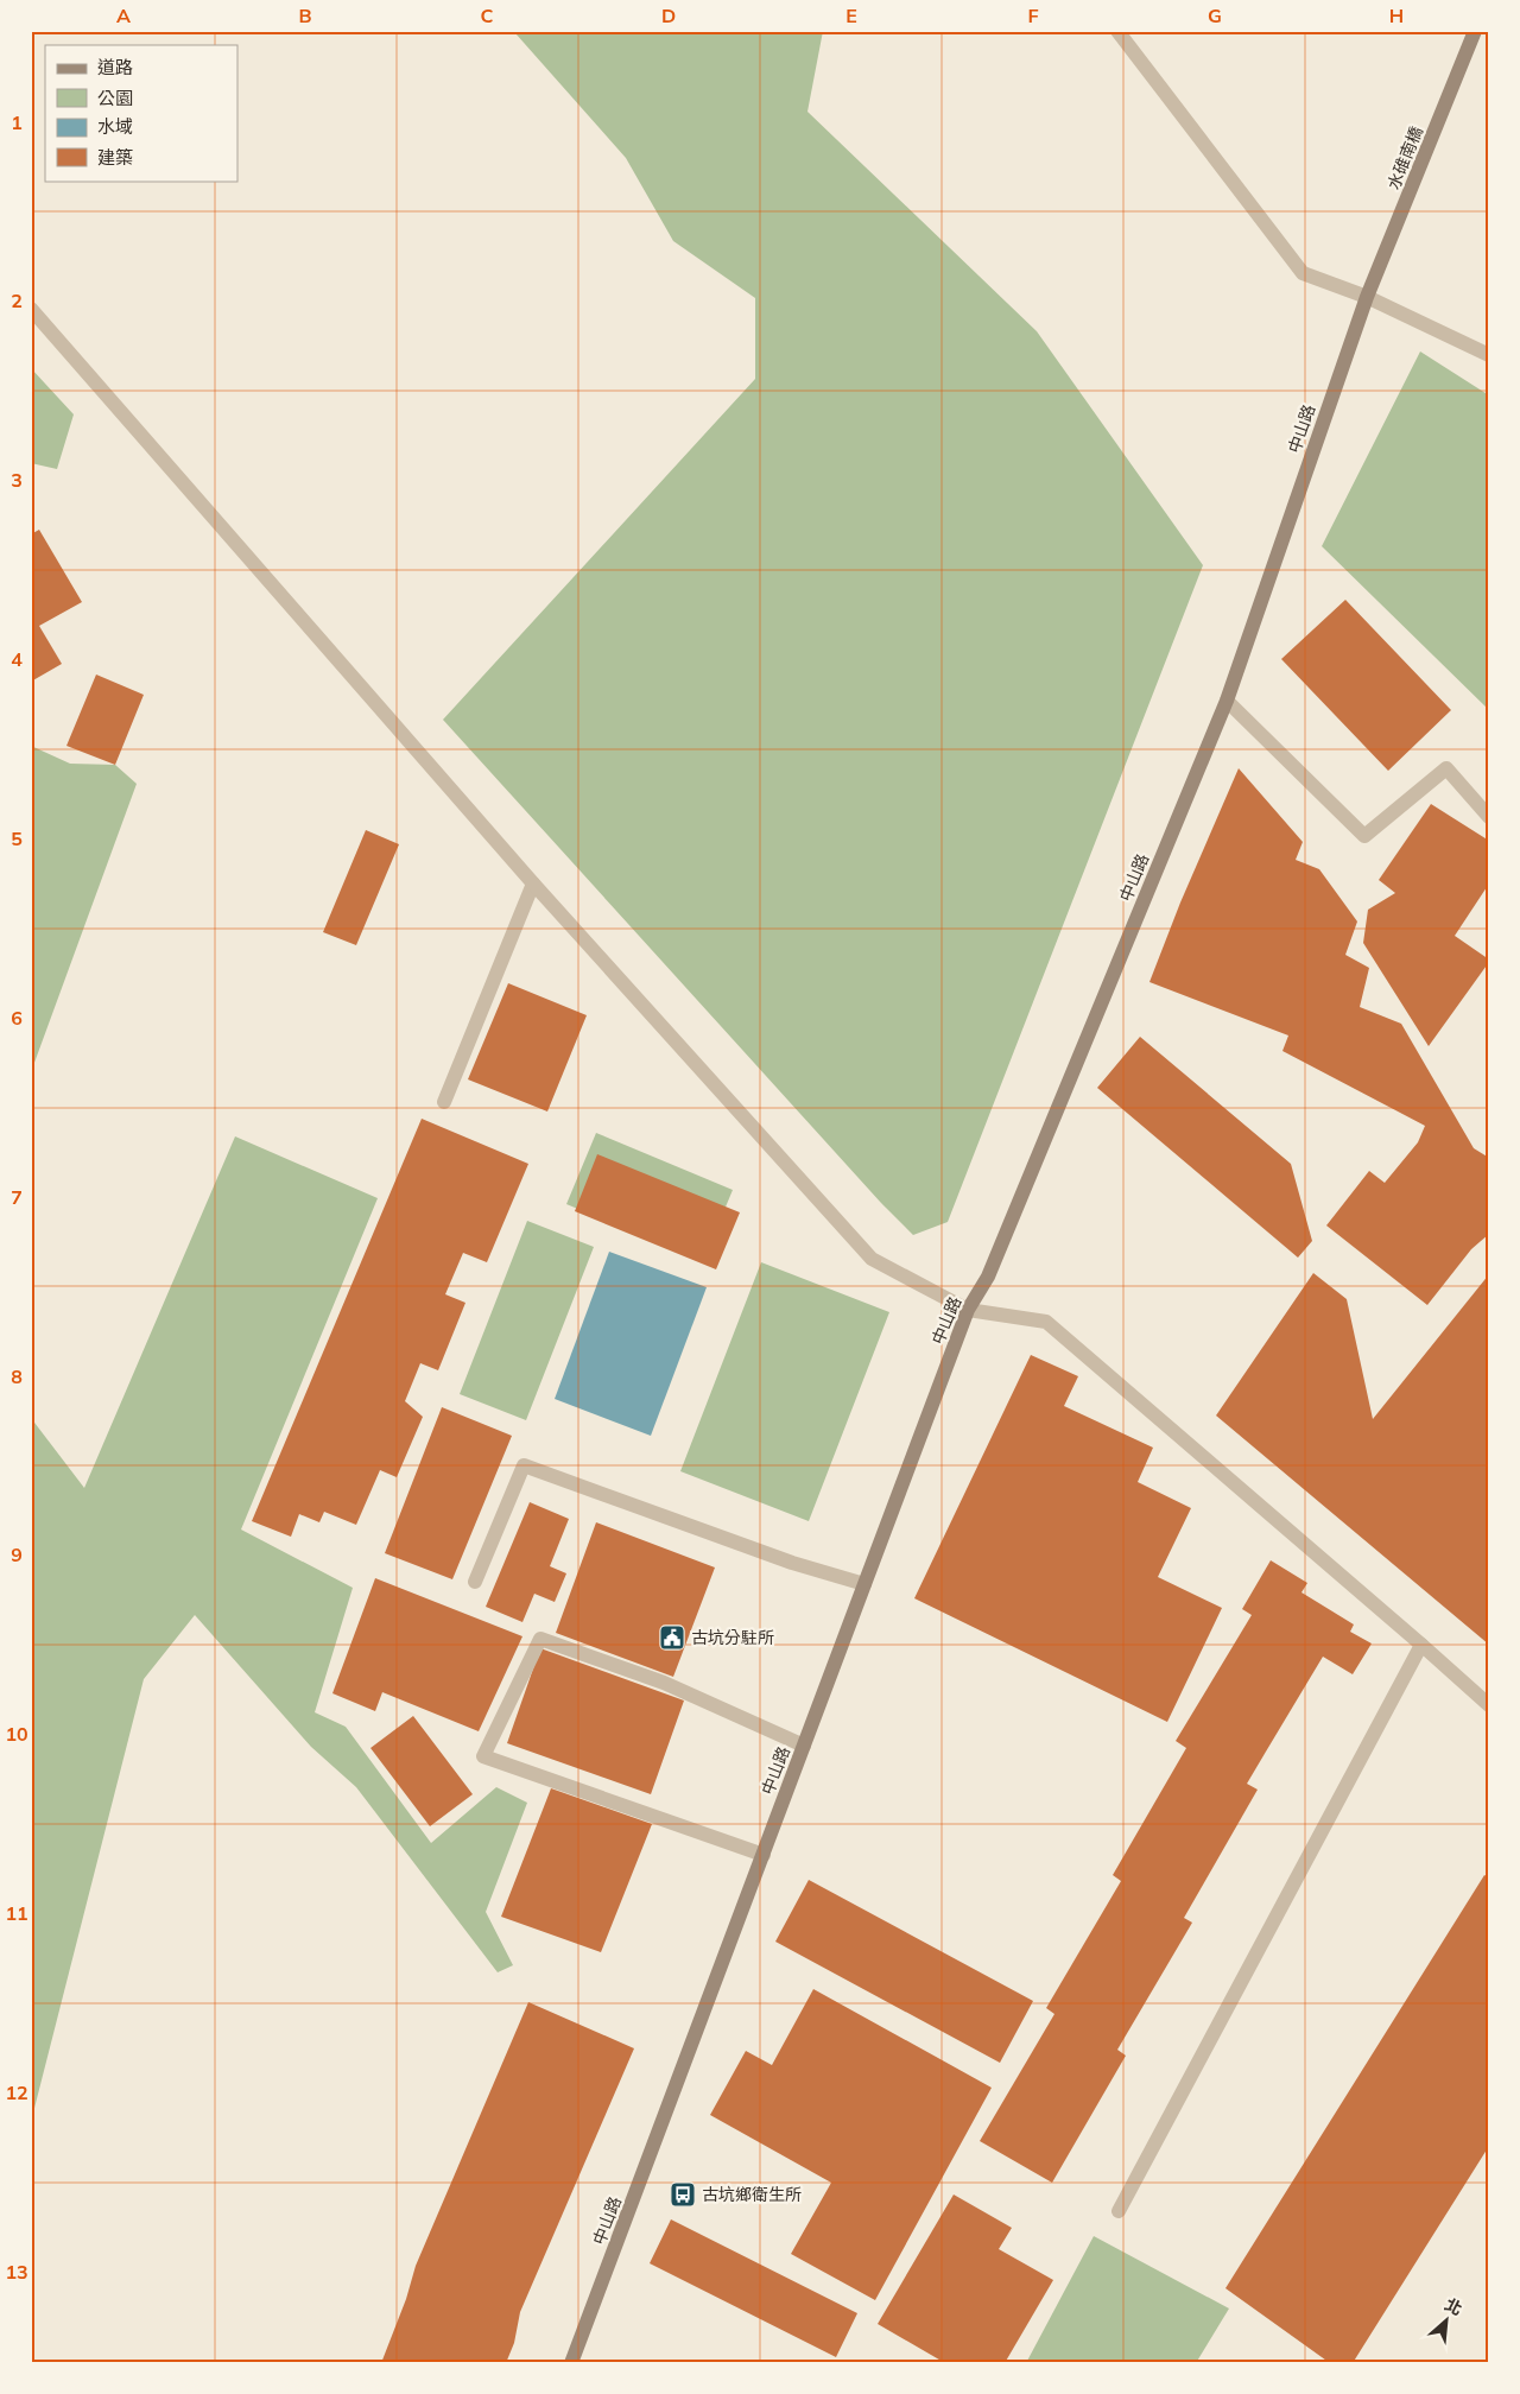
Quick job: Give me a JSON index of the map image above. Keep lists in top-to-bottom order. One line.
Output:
{"streets":{"main road":["水碓南橋","中山路"]},"crossings":[["水碓南橋","中山路"]],"places":{"public building":["古坑分駐所"],"bus stop":["古坑鄉衛生所"]},"legend":["道路","公園","水域","建築"],"north":"top right","grid":{"columns":["A","B","C","D","E","F","G","H"],"rows":["1","2","3","4","5","6","7","8","9","10","11","12","13"]}}
